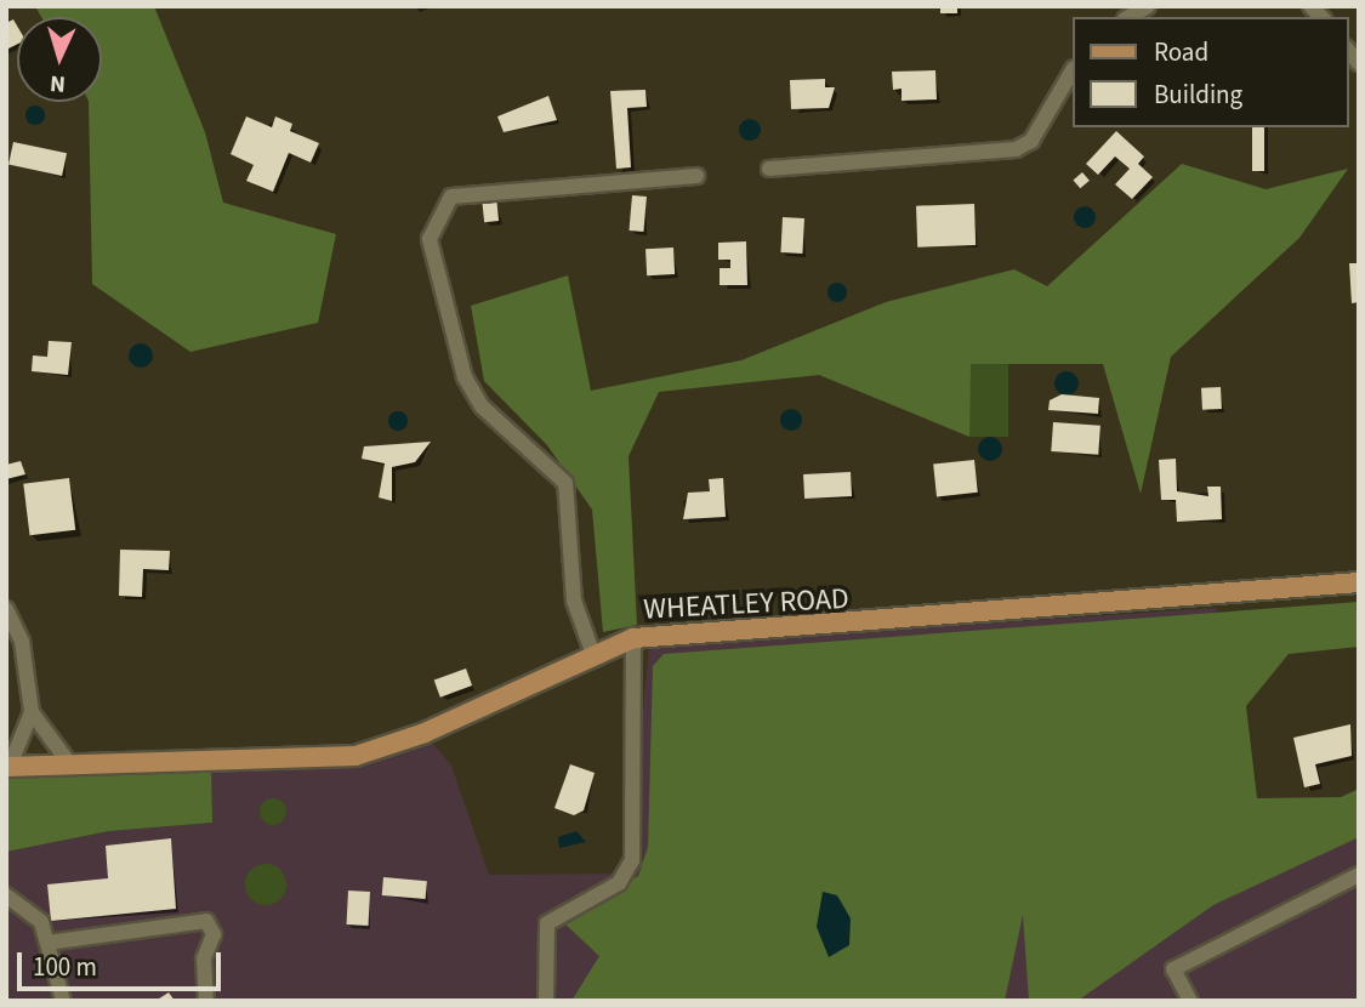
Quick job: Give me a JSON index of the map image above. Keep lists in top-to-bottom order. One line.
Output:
{"streets":{"main road":["WHEATLEY ROAD"]},"legend":["Road","Building"],"scale_bar":"100 m","north":"bottom"}
